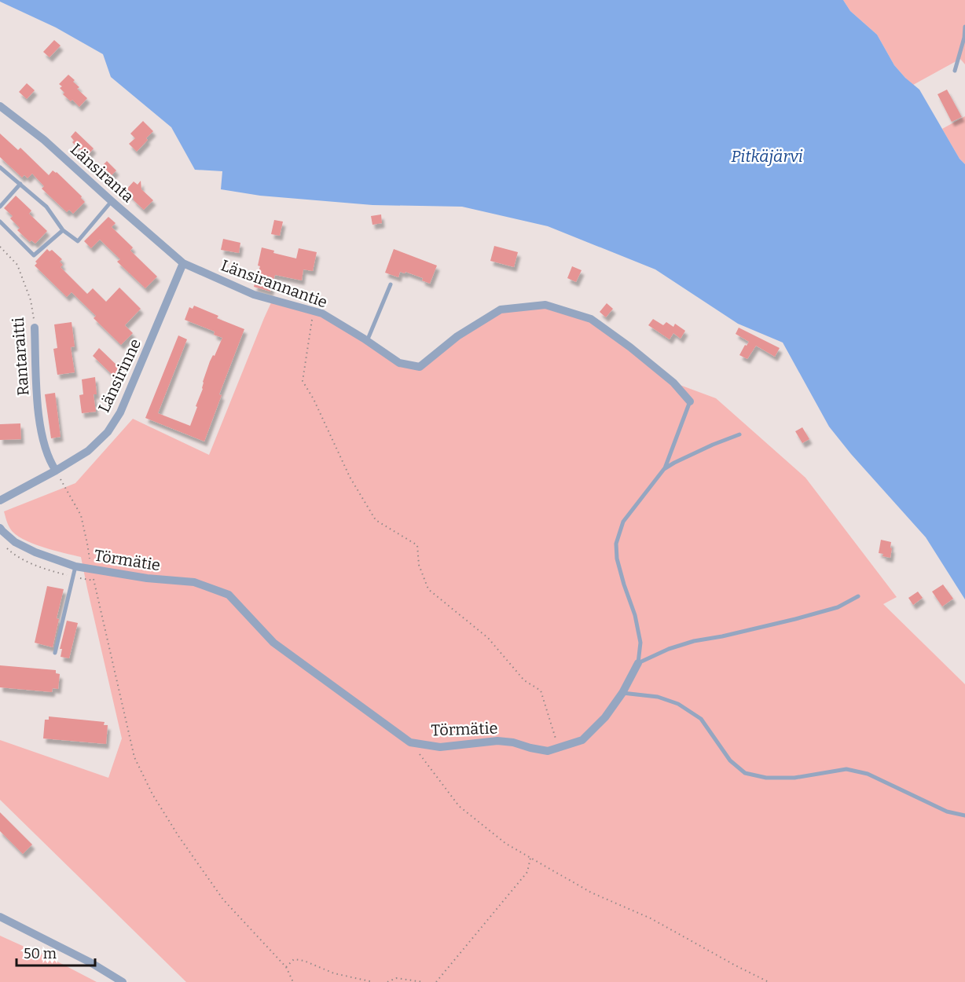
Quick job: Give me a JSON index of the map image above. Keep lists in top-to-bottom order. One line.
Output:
{"streets":{"street":["Länsiranta","Länsirannantie","Rantaraitti","Länsirinne","Törmätie"]},"crossings":[["Länsiranta","Länsirannantie"],["Länsiranta","Länsirinne"],["Länsirannantie","Länsirinne"],["Rantaraitti","Länsirinne"]],"water":["Pitkäjärvi"],"scale_bar":"50 m"}
